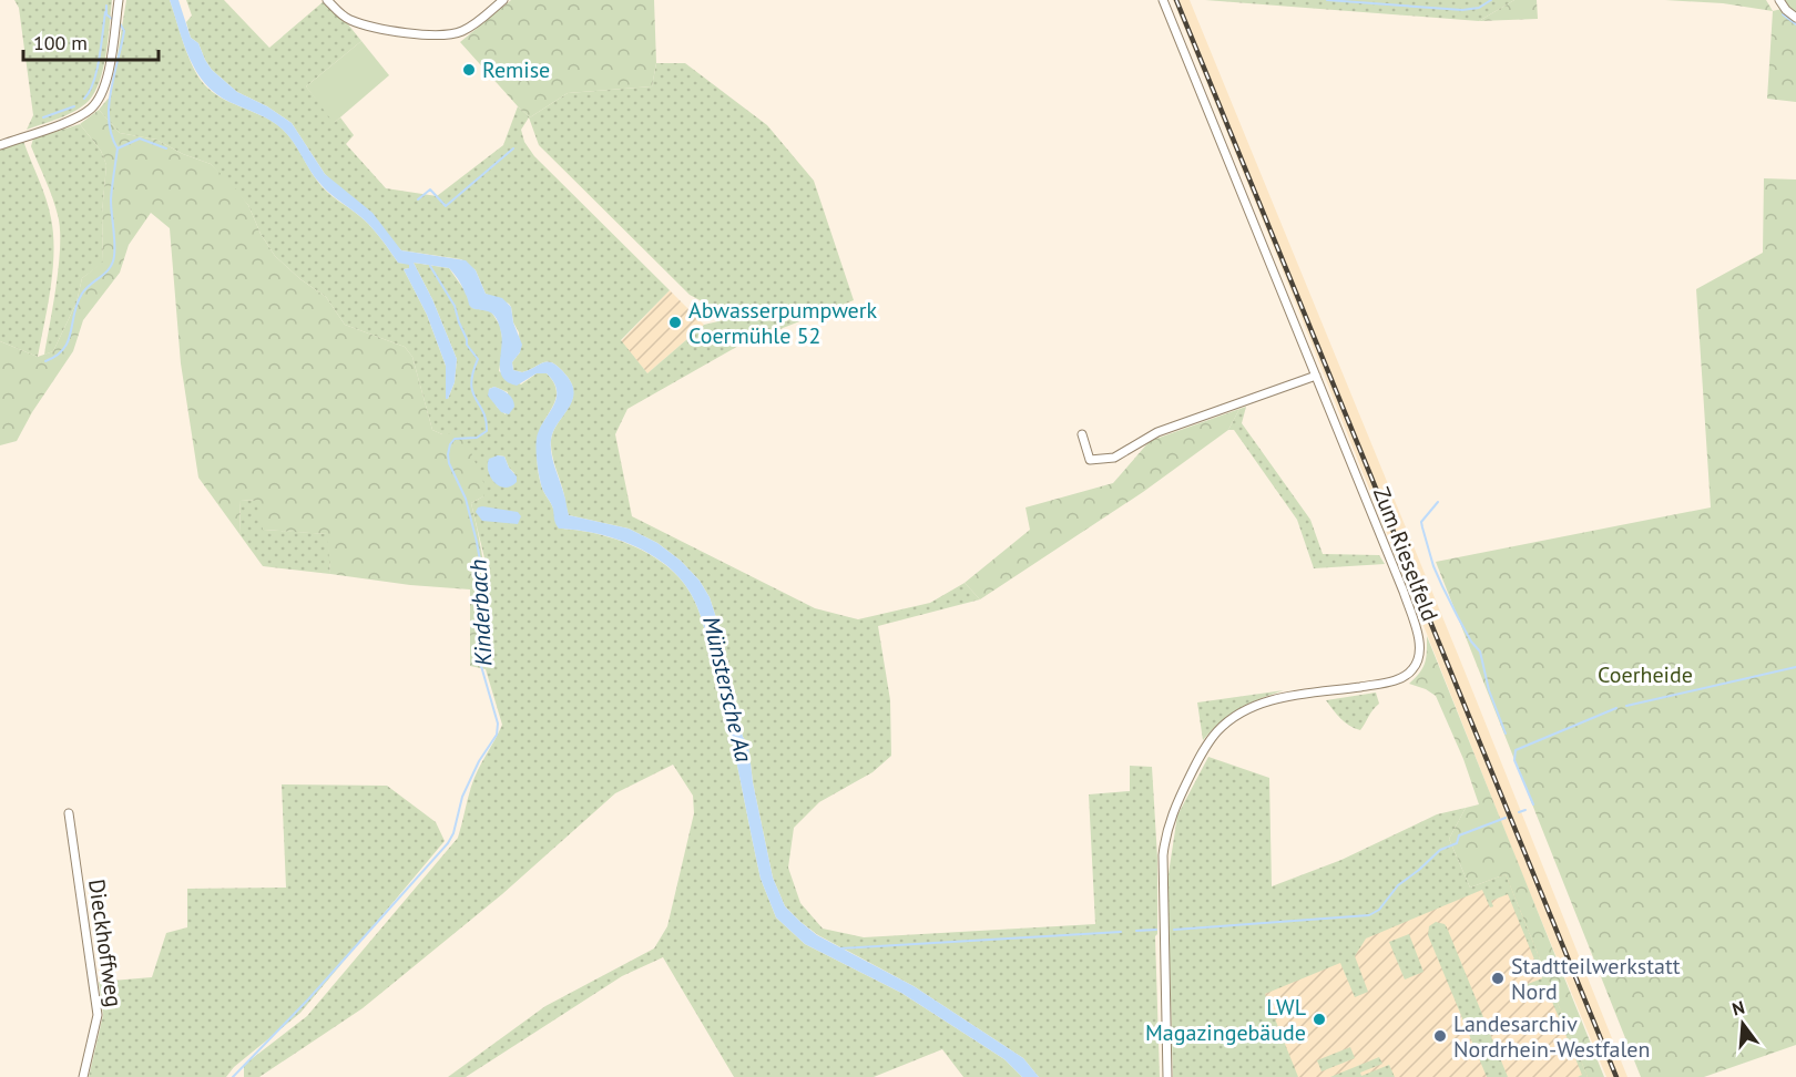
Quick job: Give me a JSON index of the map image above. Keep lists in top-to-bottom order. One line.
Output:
{"streets":{"street":["Zum Rieselfeld","Dieckhoffweg"]},"water":["Kinderbach","Münstersche Aa"],"parks":["Coerheide"],"places":["Remise","Abwasserpumpwerk Coermühle 52","Stadtteilwerkstatt Nord","LWL Magazingebäude","Landesarchiv Nordrhein-Westfalen"],"scale_bar":"100 m","north":"top"}
